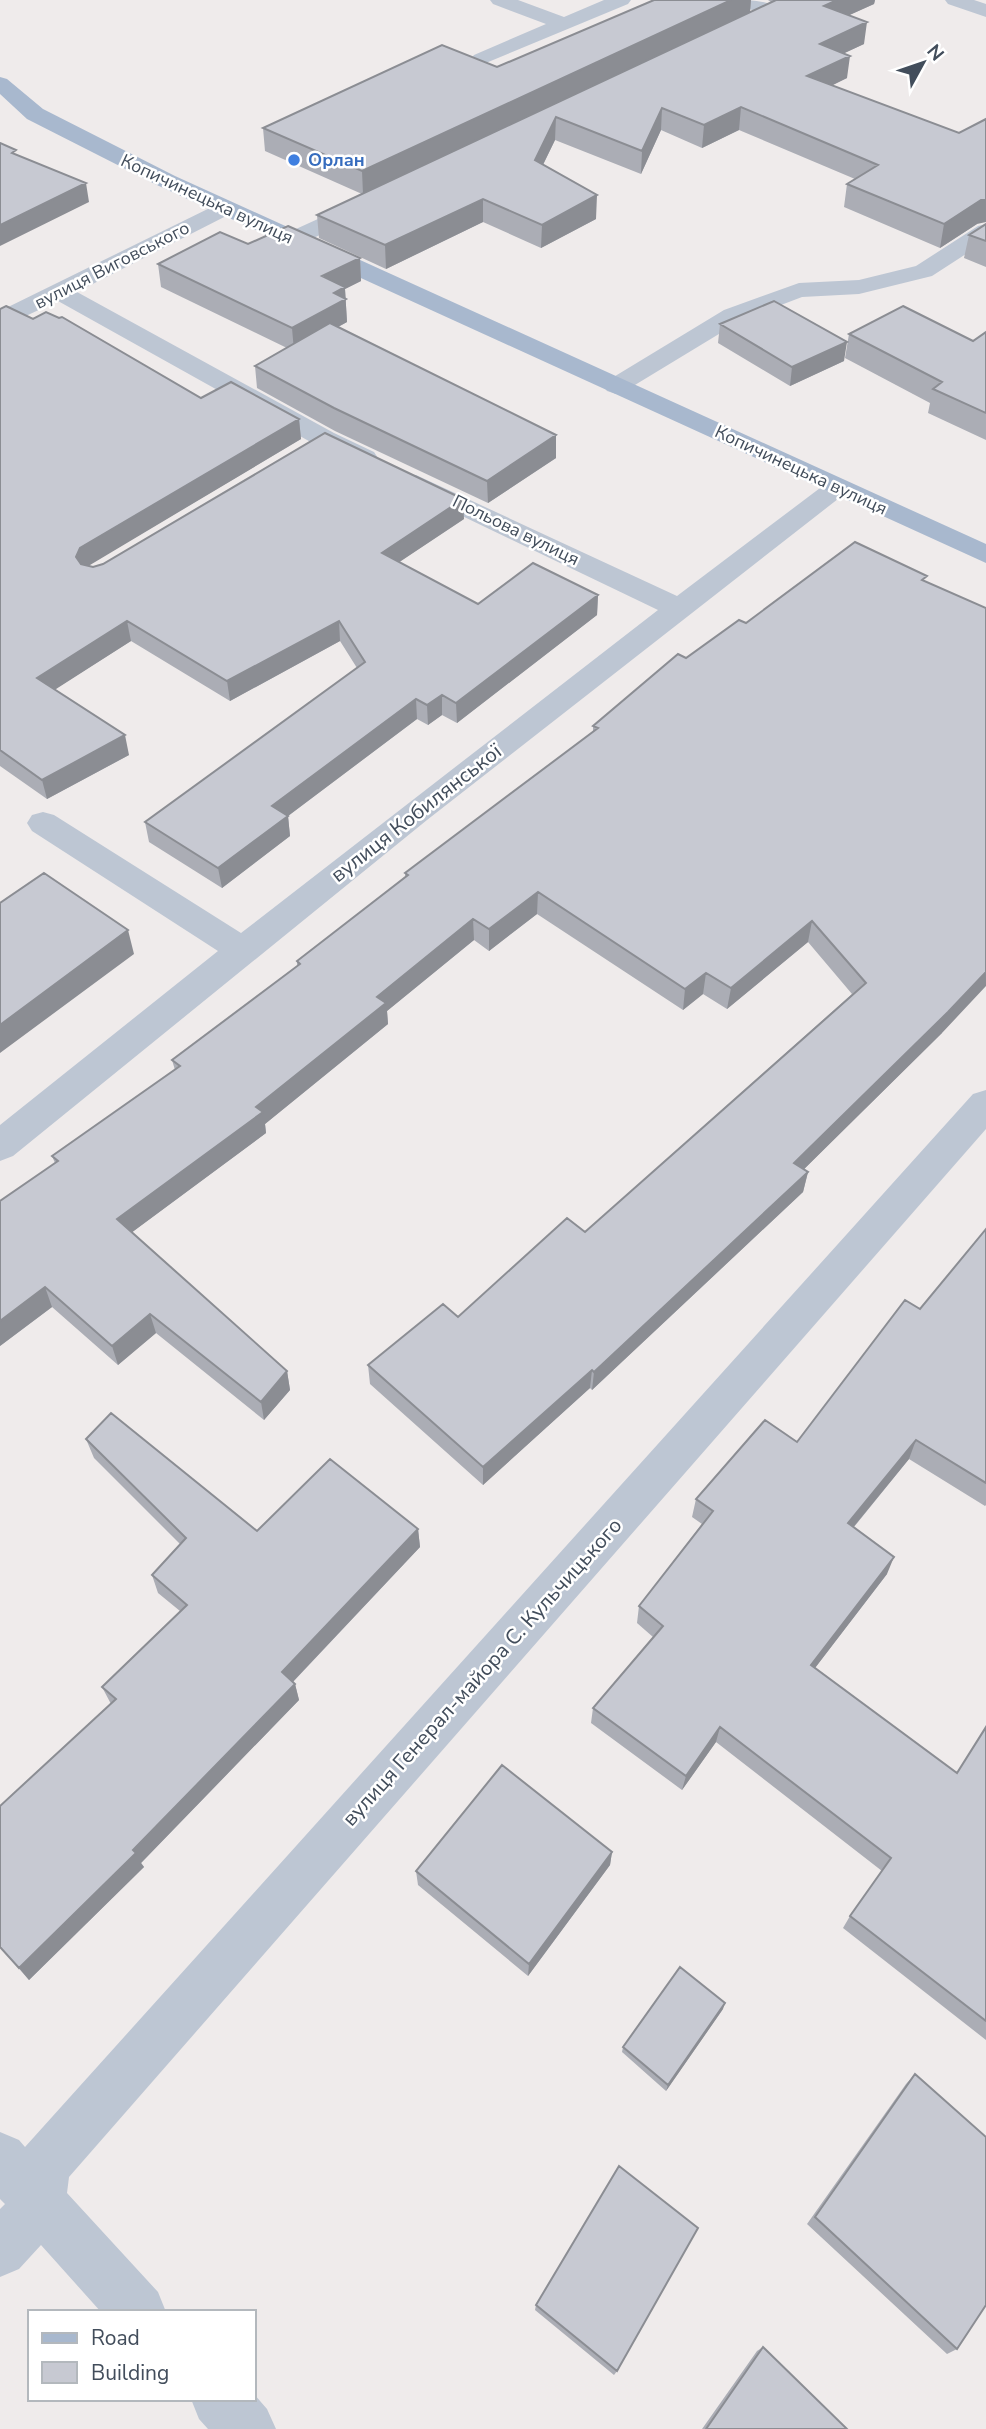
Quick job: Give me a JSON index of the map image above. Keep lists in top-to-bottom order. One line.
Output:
{"streets":{"main road":["Копичинецька вулиця"],"street":["вулиця Виговського","Польова вулиця","вулиця Кобилянської","вулиця Генерал-майора С. Кульчицького"]},"crossings":[["Копичинецька вулиця","вулиця Виговського"],["Копичинецька вулиця","вулиця Кобилянської"],["вулиця Виговського","Польова вулиця"],["Польова вулиця","вулиця Кобилянської"]],"places":["Орлан"],"legend":["Road","Building"],"north":"top right"}
